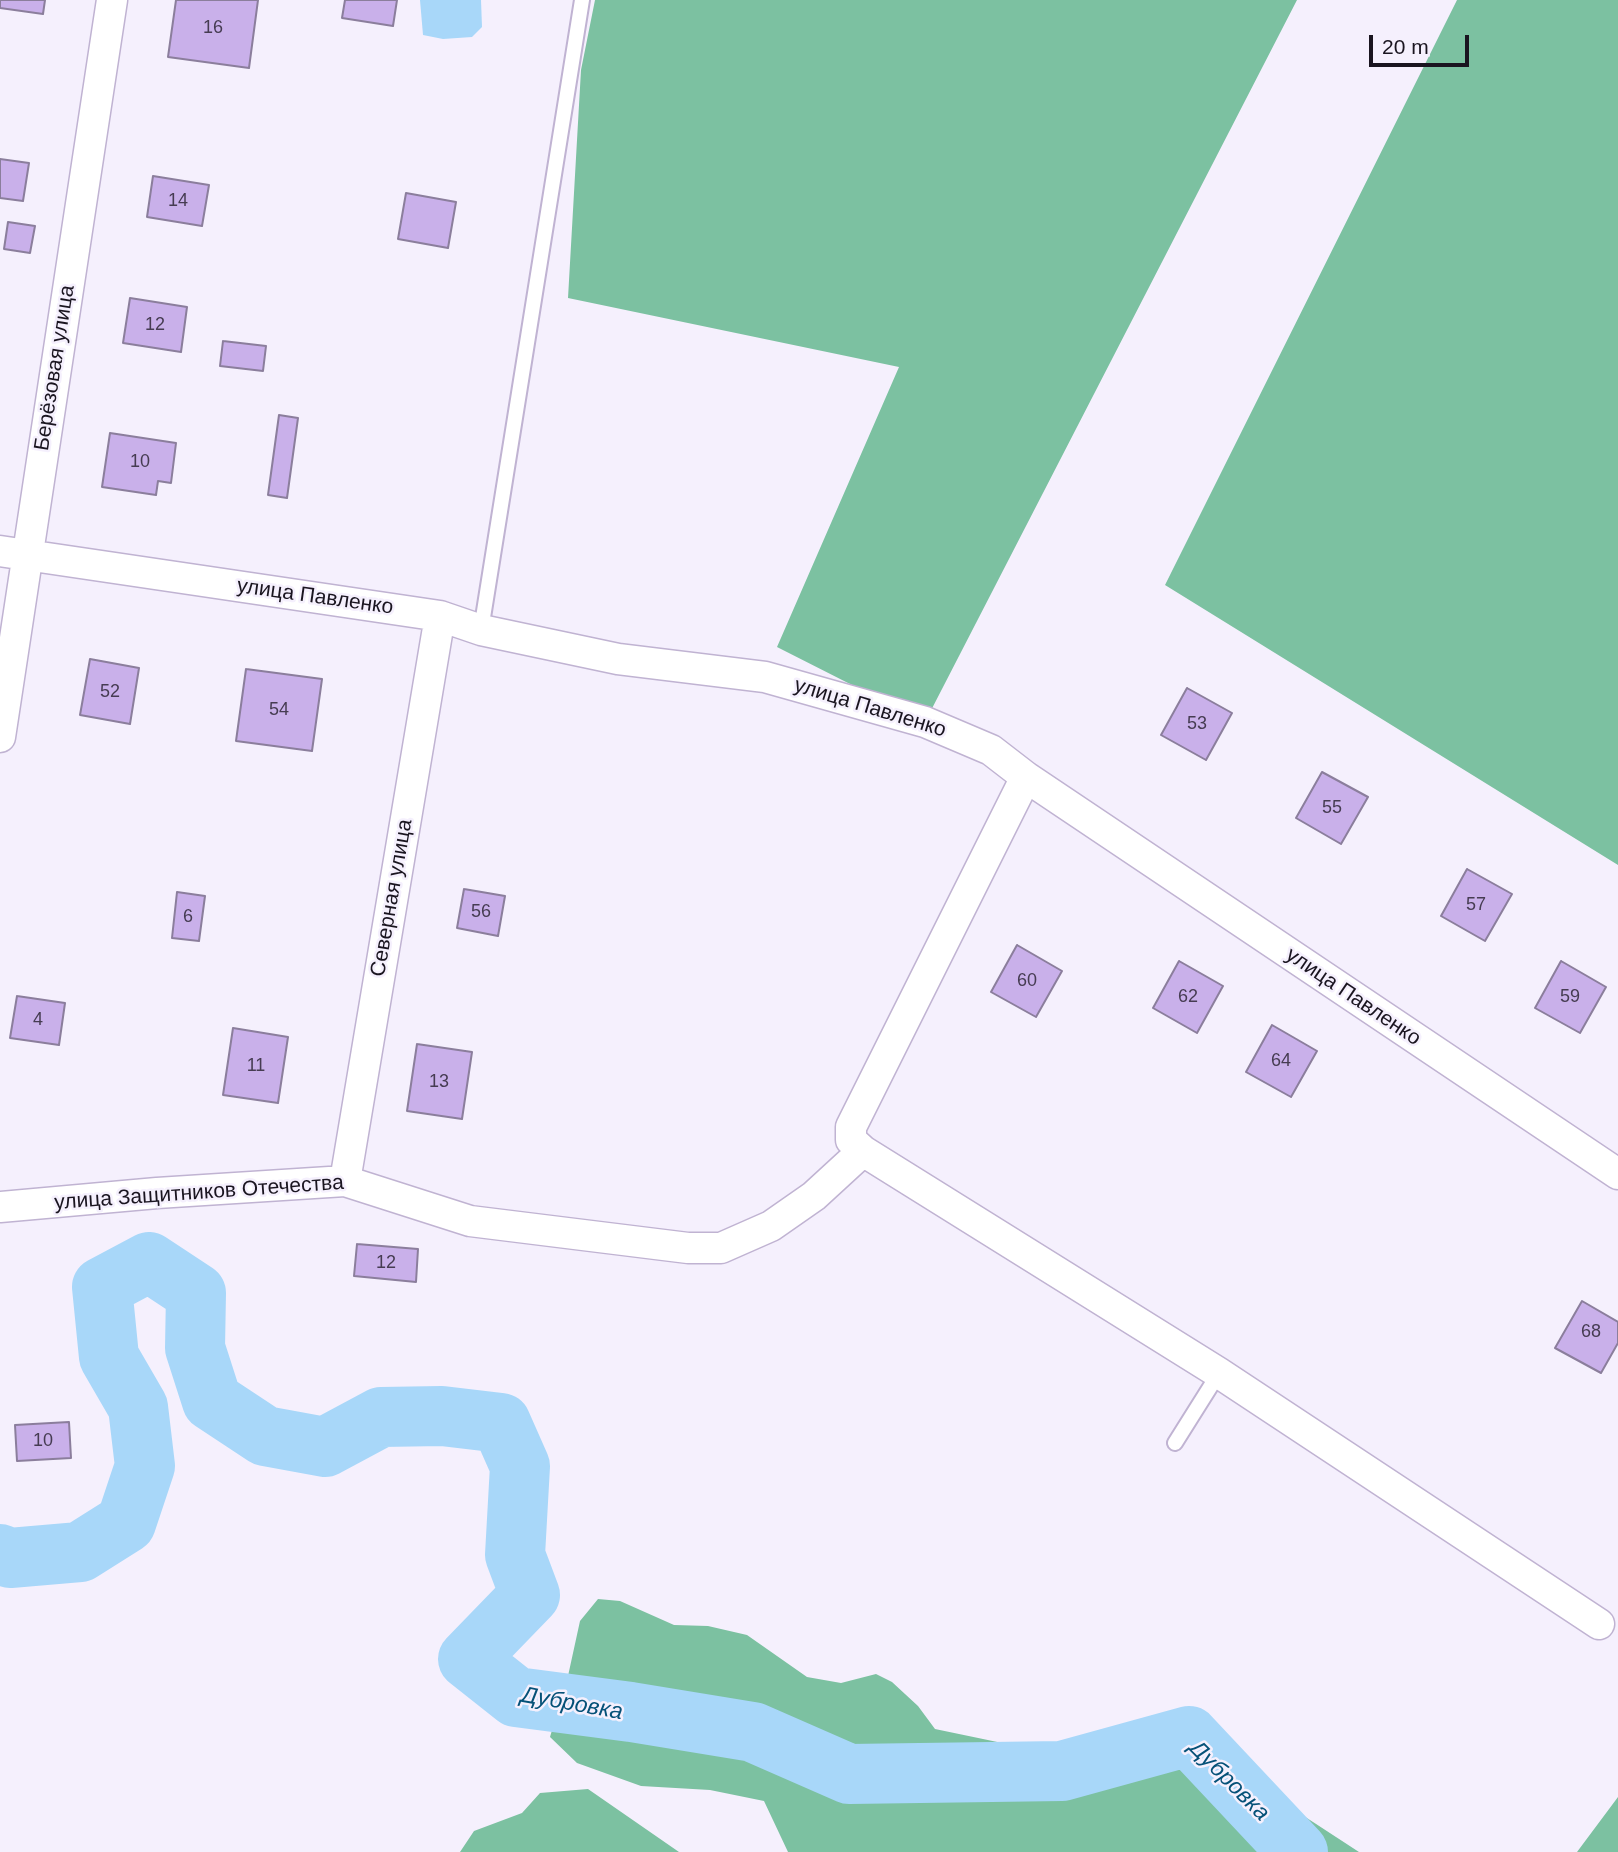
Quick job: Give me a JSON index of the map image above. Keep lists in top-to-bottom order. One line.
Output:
{"streets":{"street":["Берёзовая улица","улица Павленко","Северная улица","улица Защитников Отечества"]},"crossings":[["Берёзовая улица","улица Павленко"],["улица Павленко","Северная улица"],["Северная улица","улица Защитников Отечества"]],"water":["Дубровка"],"house_numbers":["16","14","12","10","52","54","53","55","57","56","6","60","62","59","4","64","11","13","12","68","10"],"scale_bar":"20 m"}
